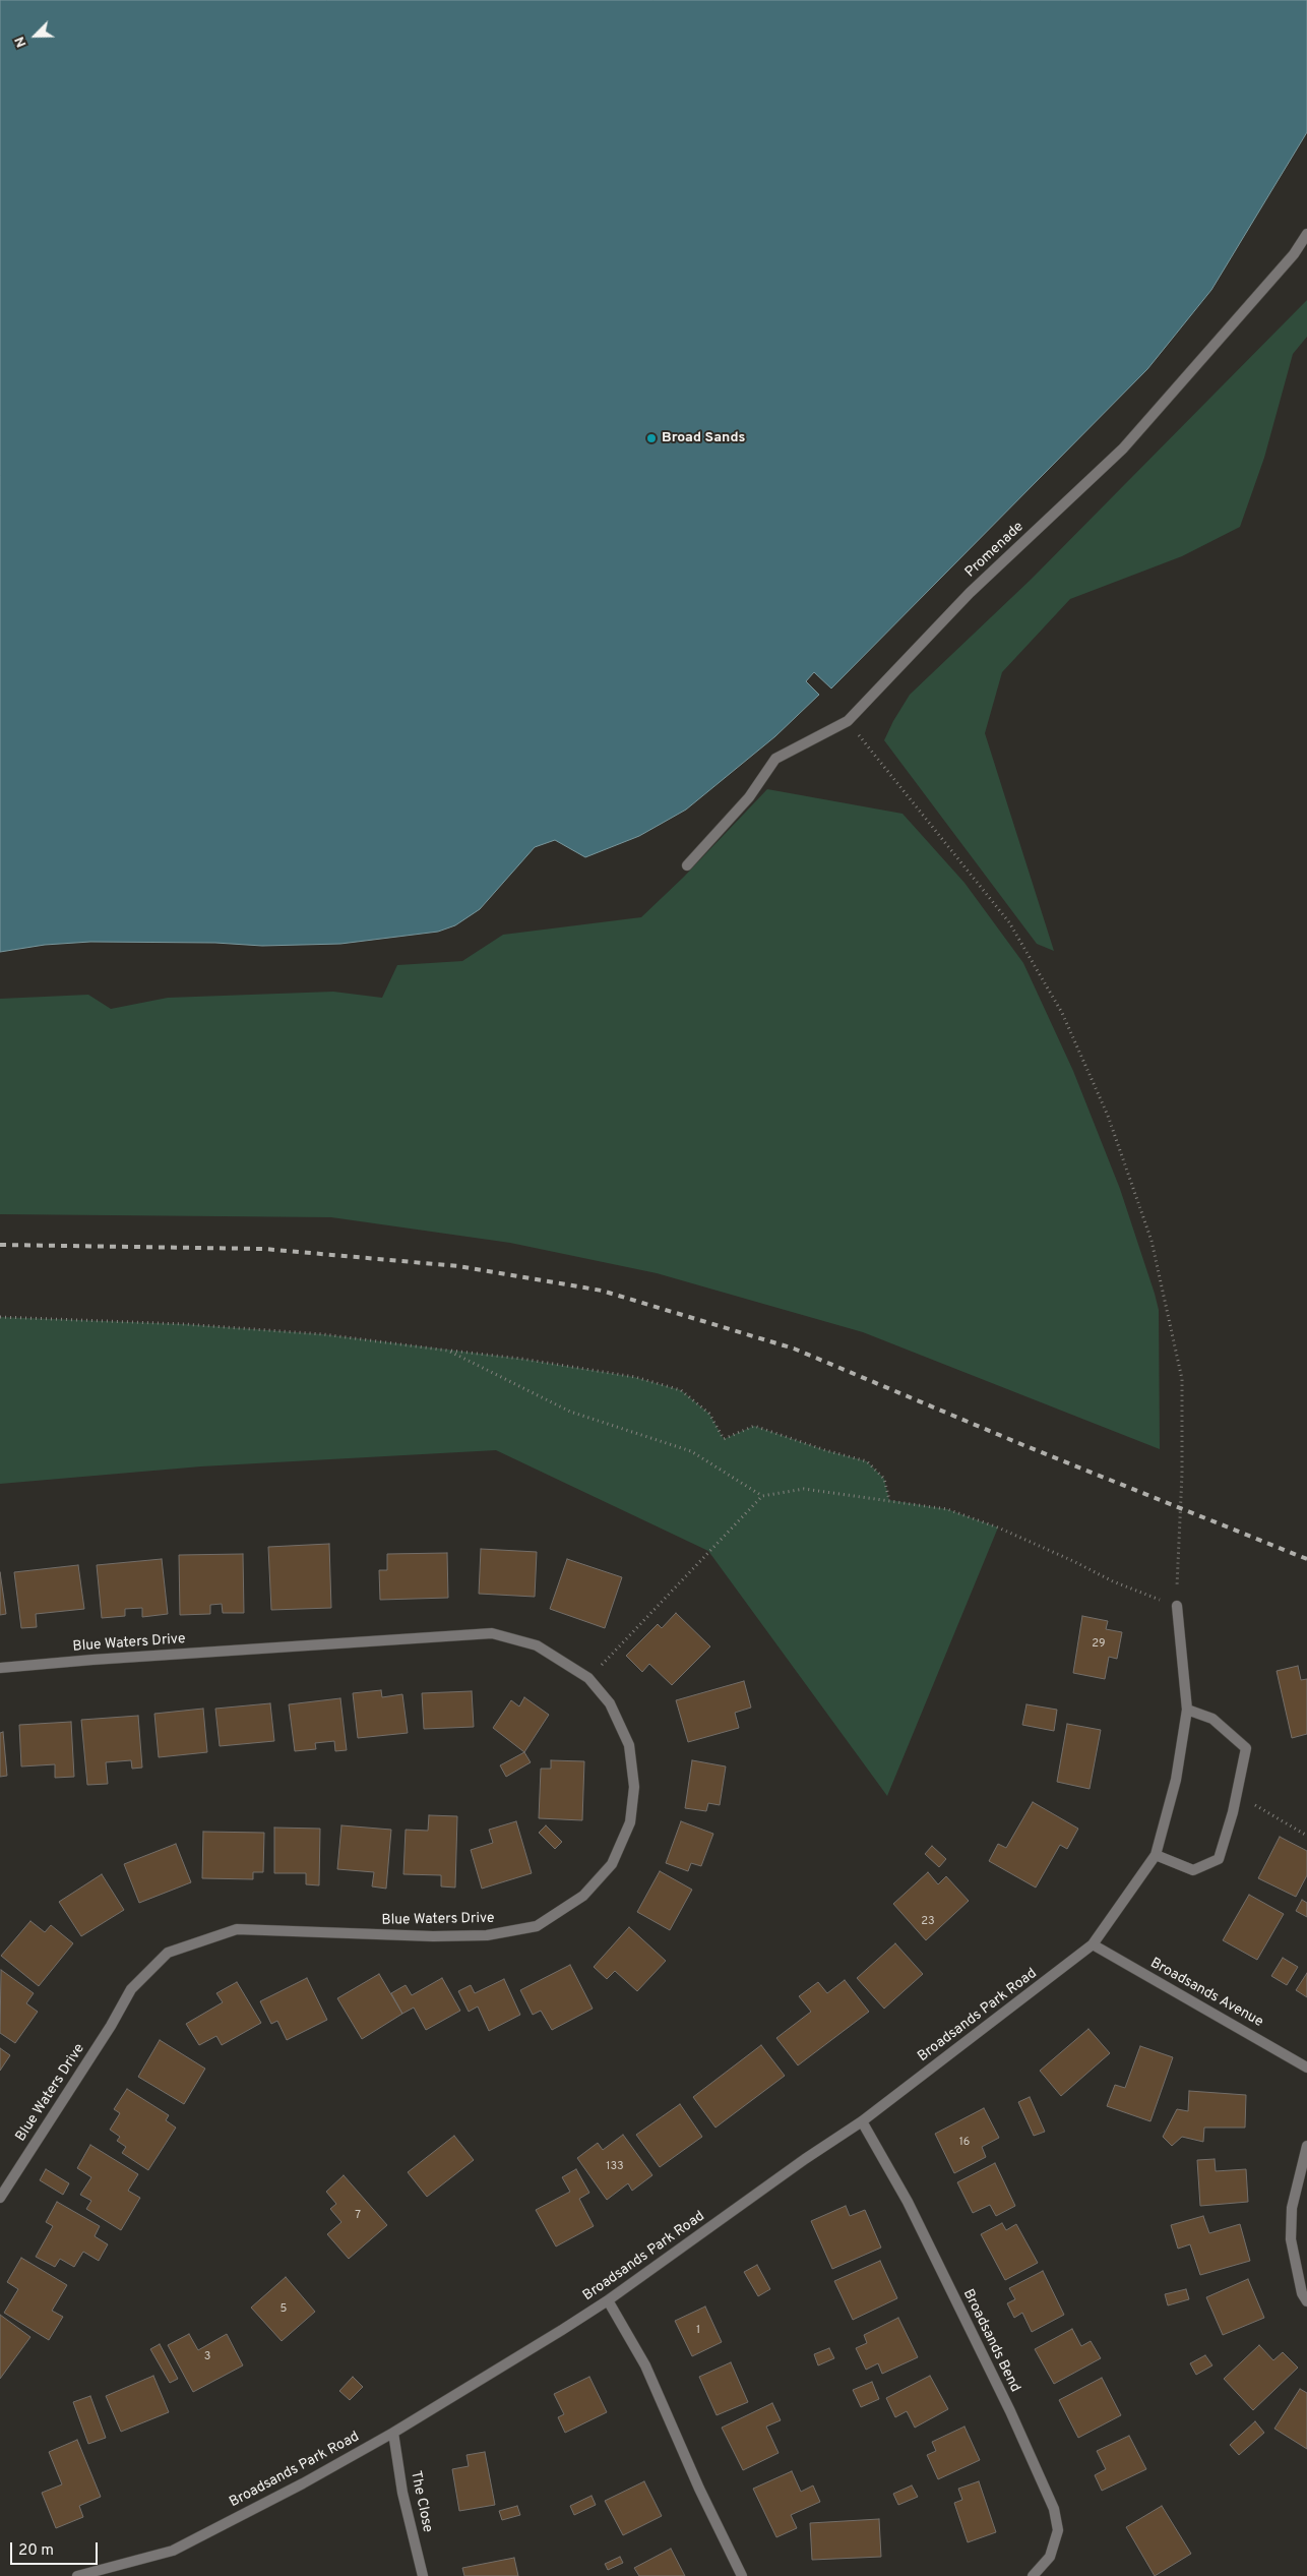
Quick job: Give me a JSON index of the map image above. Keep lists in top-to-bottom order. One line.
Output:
{"streets":{"street":["Promenade","Blue Waters Drive","Broadsands Avenue","Broadsands Park Road","Broadsands Bend","The Close"]},"crossings":[["Broadsands Avenue","Broadsands Park Road"],["Broadsands Park Road","Broadsands Bend"],["Broadsands Park Road","The Close"]],"places":["Broad Sands"],"house_numbers":["29","23","16","133","7","5","1","3"],"scale_bar":"20 m","north":"bottom left"}
